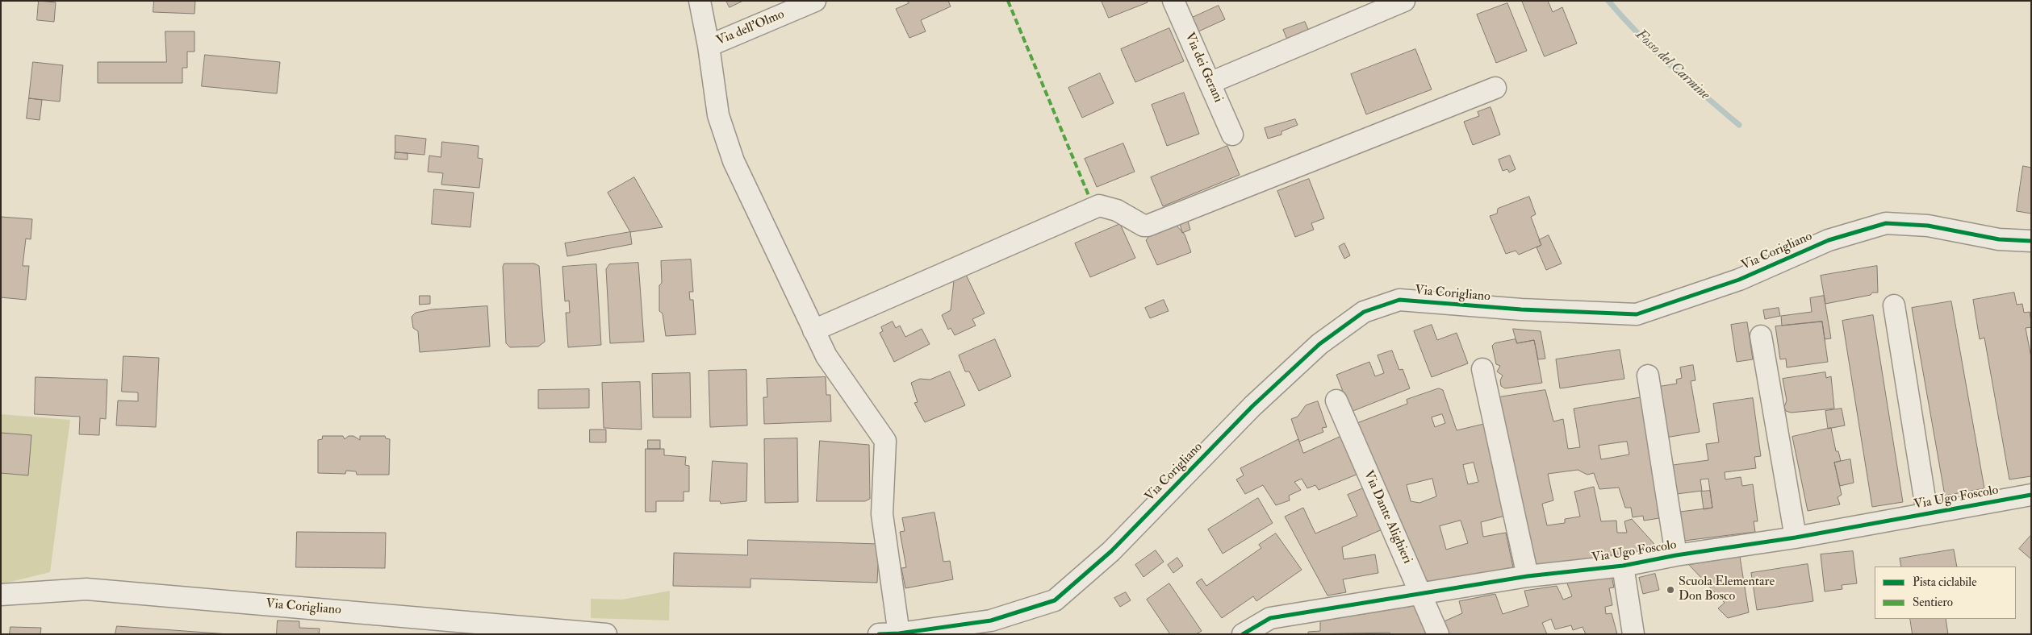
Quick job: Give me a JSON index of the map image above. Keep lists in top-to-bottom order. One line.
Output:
{"streets":{"street":["Via dell'Olmo","Via dei Gerani","Via Corigliano","Via Ugo Foscolo","Via Dante Alighieri"]},"crossings":[["Via Ugo Foscolo","Via Dante Alighieri"]],"water":["Fosso del Carmine"],"places":["Scuola Elementare Don Bosco"],"legend":["Pista ciclabile","Sentiero"]}
